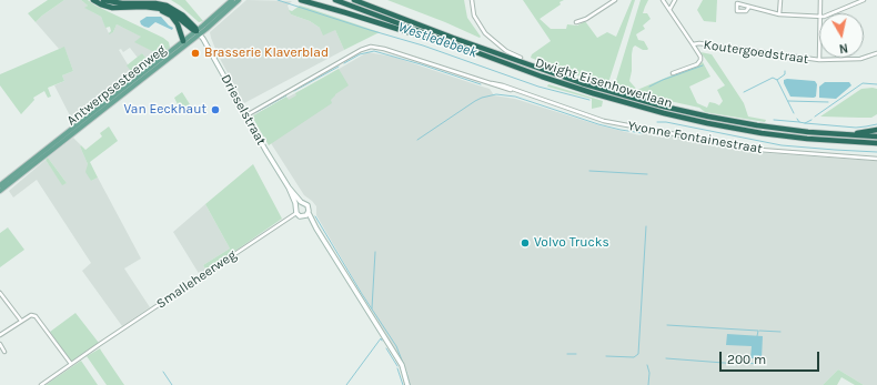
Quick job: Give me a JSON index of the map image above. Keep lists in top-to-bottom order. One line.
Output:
{"streets":{"highway":["Dwight Eisenhowerlaan"],"main road":["Antwerpsesteenweg"],"street":["Koutergoedstraat","Drieselstraat","Yvonne Fontainestraat","Smalleheerweg"]},"crossings":[["Antwerpsesteenweg","Drieselstraat"],["Drieselstraat","Yvonne Fontainestraat"],["Drieselstraat","Smalleheerweg"]],"water":["Westledebeek"],"places":["Brasserie Klaverblad","Van Eeckhaut","Volvo Trucks"],"scale_bar":"200 m","north":"bottom"}
